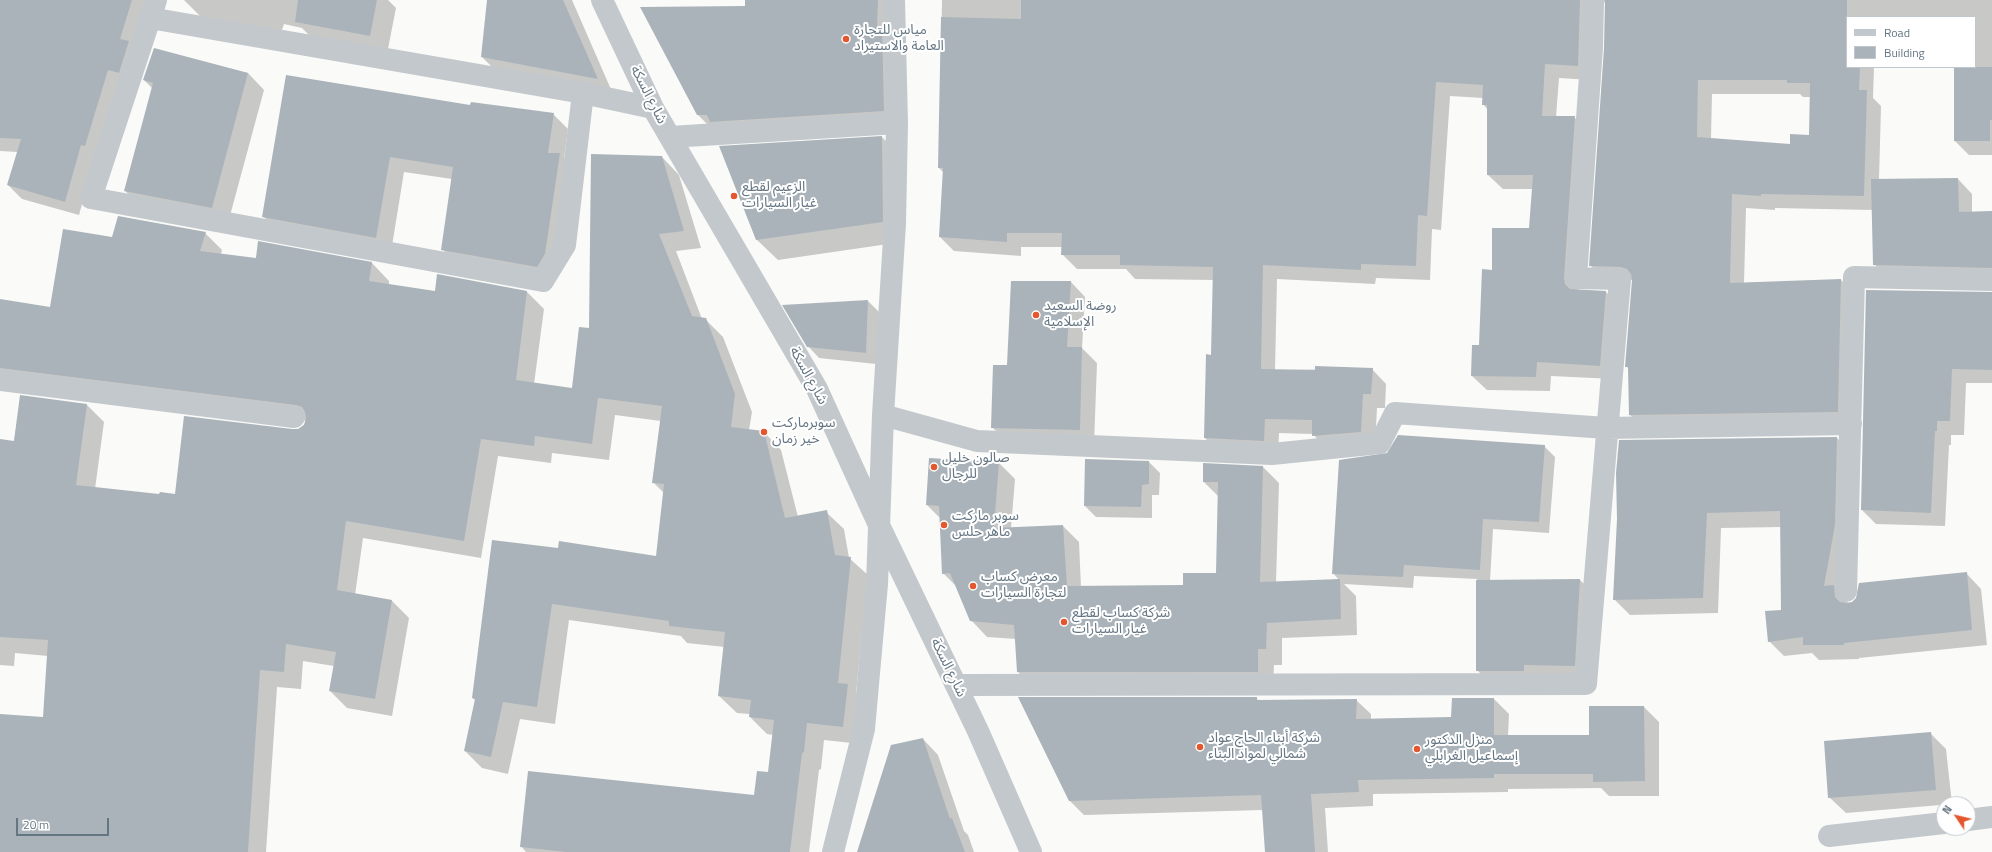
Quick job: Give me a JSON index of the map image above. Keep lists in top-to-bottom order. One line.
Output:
{"streets":{"street":["شارع السكة"]},"places":["مياس للتجارة العامة والاستيراد","الزعيم لقطع غيار السيارات","روضة السعيد الإسلامية","سوبرماركت خير زمان","صالون خليل للرجال","سوبر ماركت ماهر حلس","معرض كساب لتجارة السيارات","شركة كساب لقطع غيار السيارات","شركة أبناء الحاج عواد شمالي لمواد البناء","منزل الدكتور إسماعيل الغرابلي"],"legend":["Road","Building"],"scale_bar":"20 m","north":"top left"}
